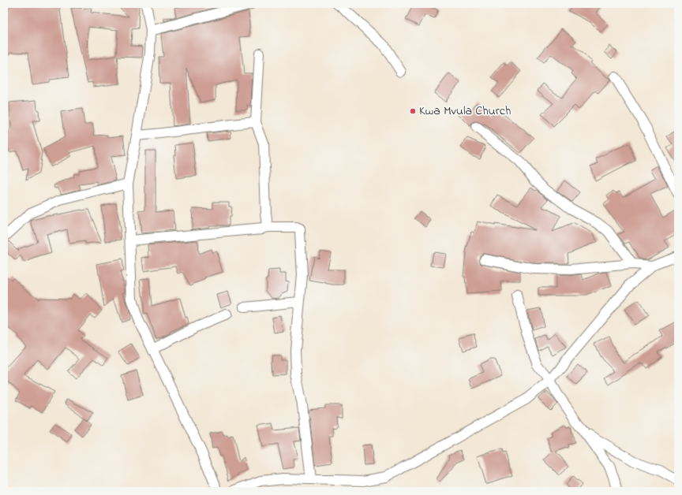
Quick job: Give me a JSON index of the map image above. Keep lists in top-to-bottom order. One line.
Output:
{"places":["Kwa Mvula Church"]}
